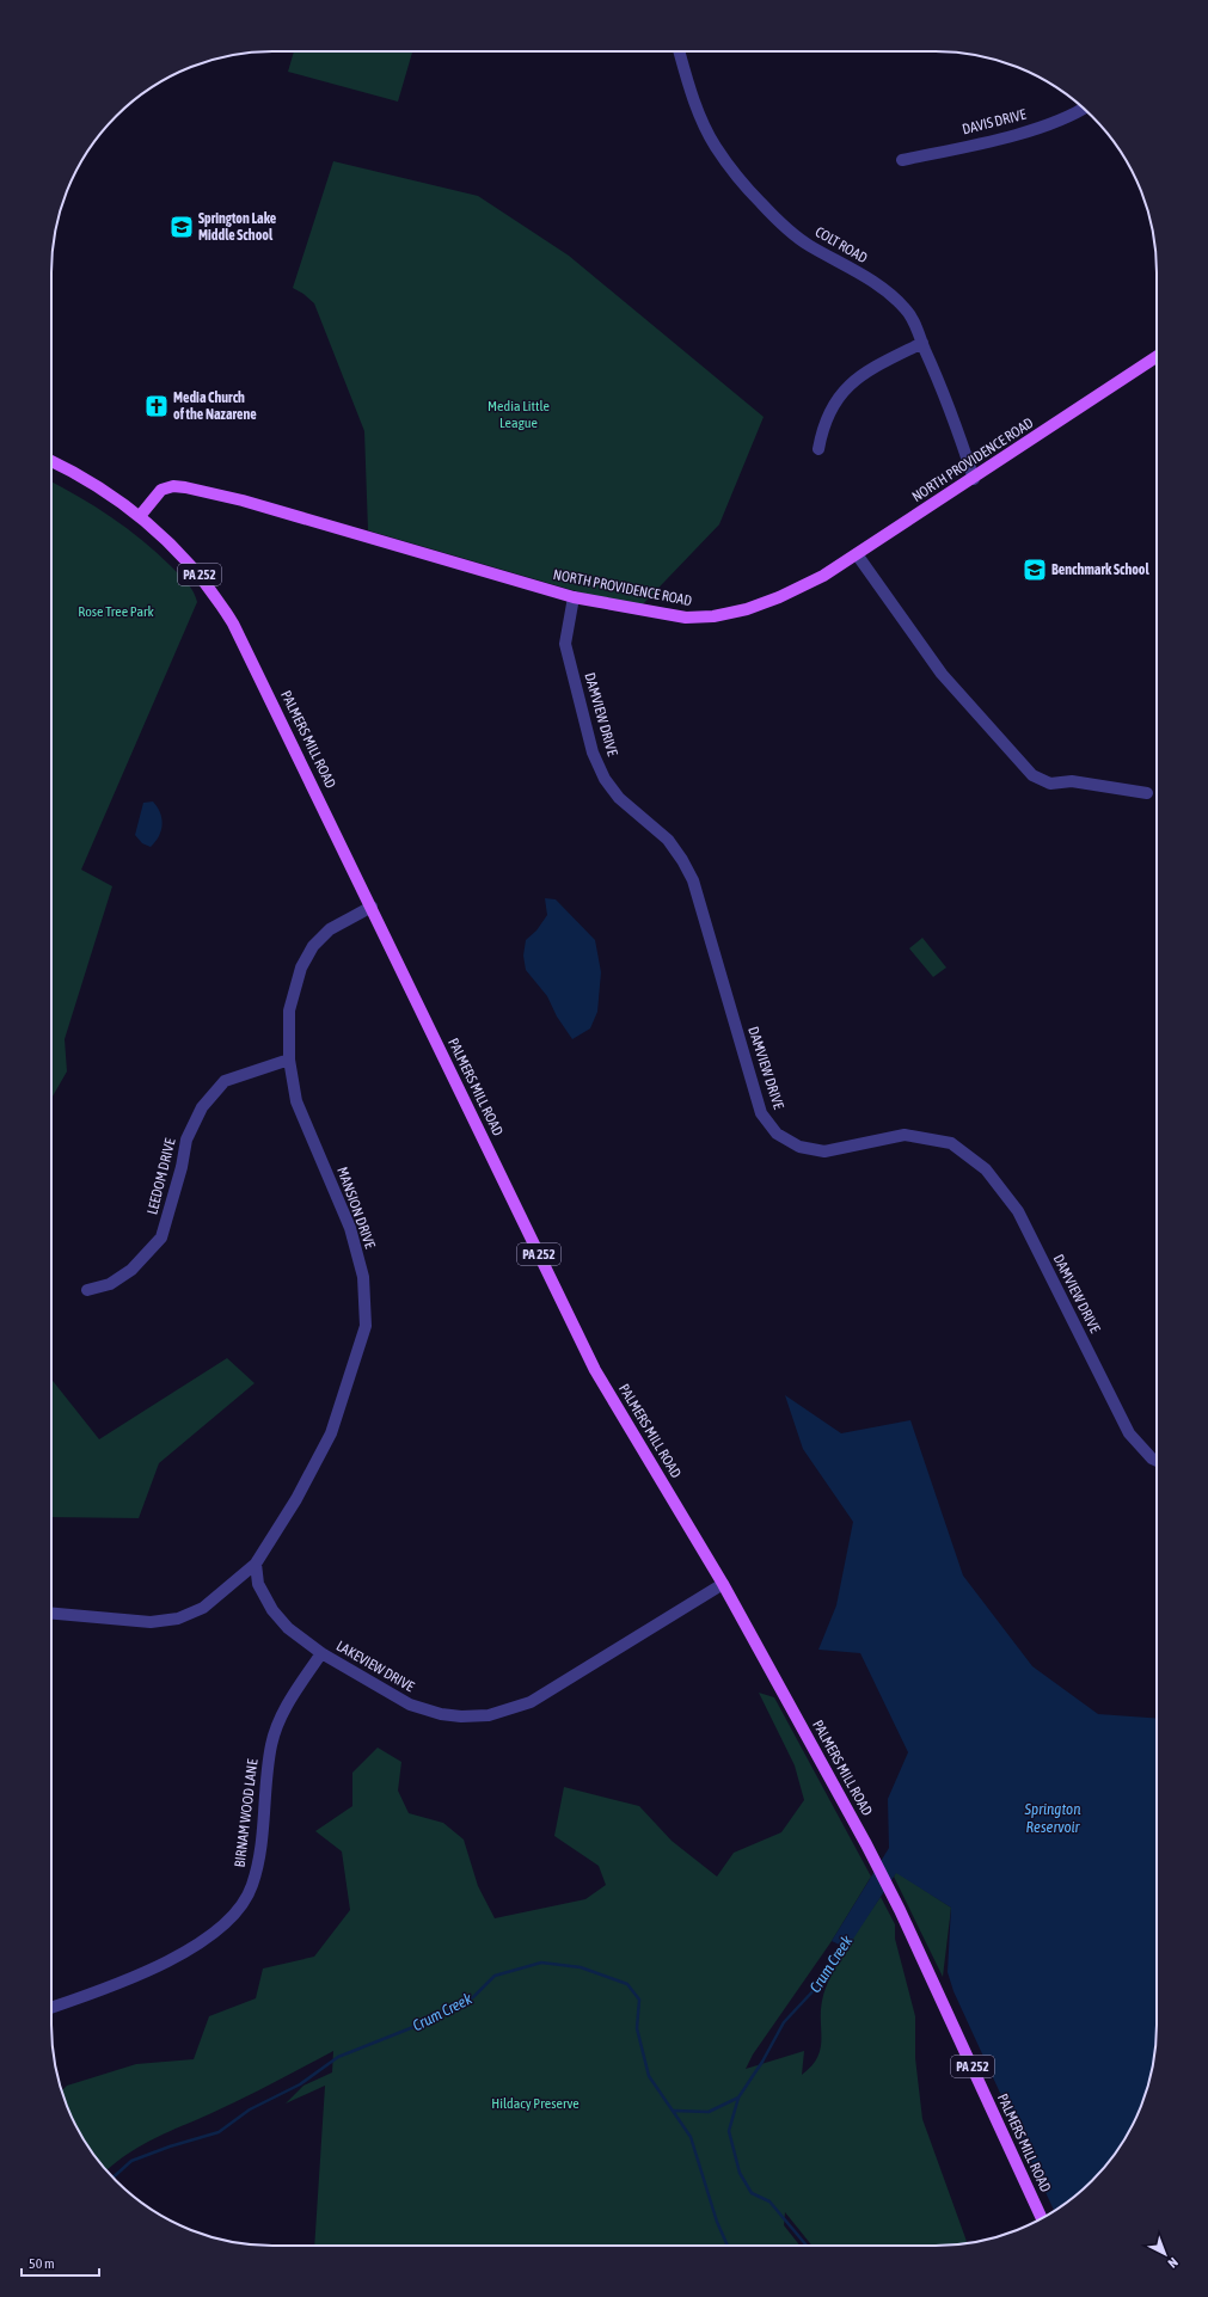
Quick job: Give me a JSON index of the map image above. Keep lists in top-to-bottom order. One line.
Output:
{"streets":{"main road":["NORTH PROVIDENCE ROAD","PA 252","PALMERS MILL ROAD"],"street":["DAVIS DRIVE","COLT ROAD","DAMVIEW DRIVE","LEEDOM DRIVE","MANSION DRIVE","LAKEVIEW DRIVE","BIRNAM WOOD LANE"]},"crossings":[["COLT ROAD","NORTH PROVIDENCE ROAD"],["NORTH PROVIDENCE ROAD","PA 252"],["NORTH PROVIDENCE ROAD","DAMVIEW DRIVE"],["NORTH PROVIDENCE ROAD","PALMERS MILL ROAD"],["PA 252","PALMERS MILL ROAD"],["PALMERS MILL ROAD","MANSION DRIVE"],["PALMERS MILL ROAD","LAKEVIEW DRIVE"],["LEEDOM DRIVE","MANSION DRIVE"],["MANSION DRIVE","LAKEVIEW DRIVE"],["LAKEVIEW DRIVE","BIRNAM WOOD LANE"]],"water":["Springton Reservoir","Crum Creek"],"parks":["Media Little League","Rose Tree Park","Hildacy Preserve"],"places":{"school or university":["Springton Lake Middle School","Benchmark School"],"church":["Media Church of the Nazarene"]},"scale_bar":"50 m","north":"bottom right"}
